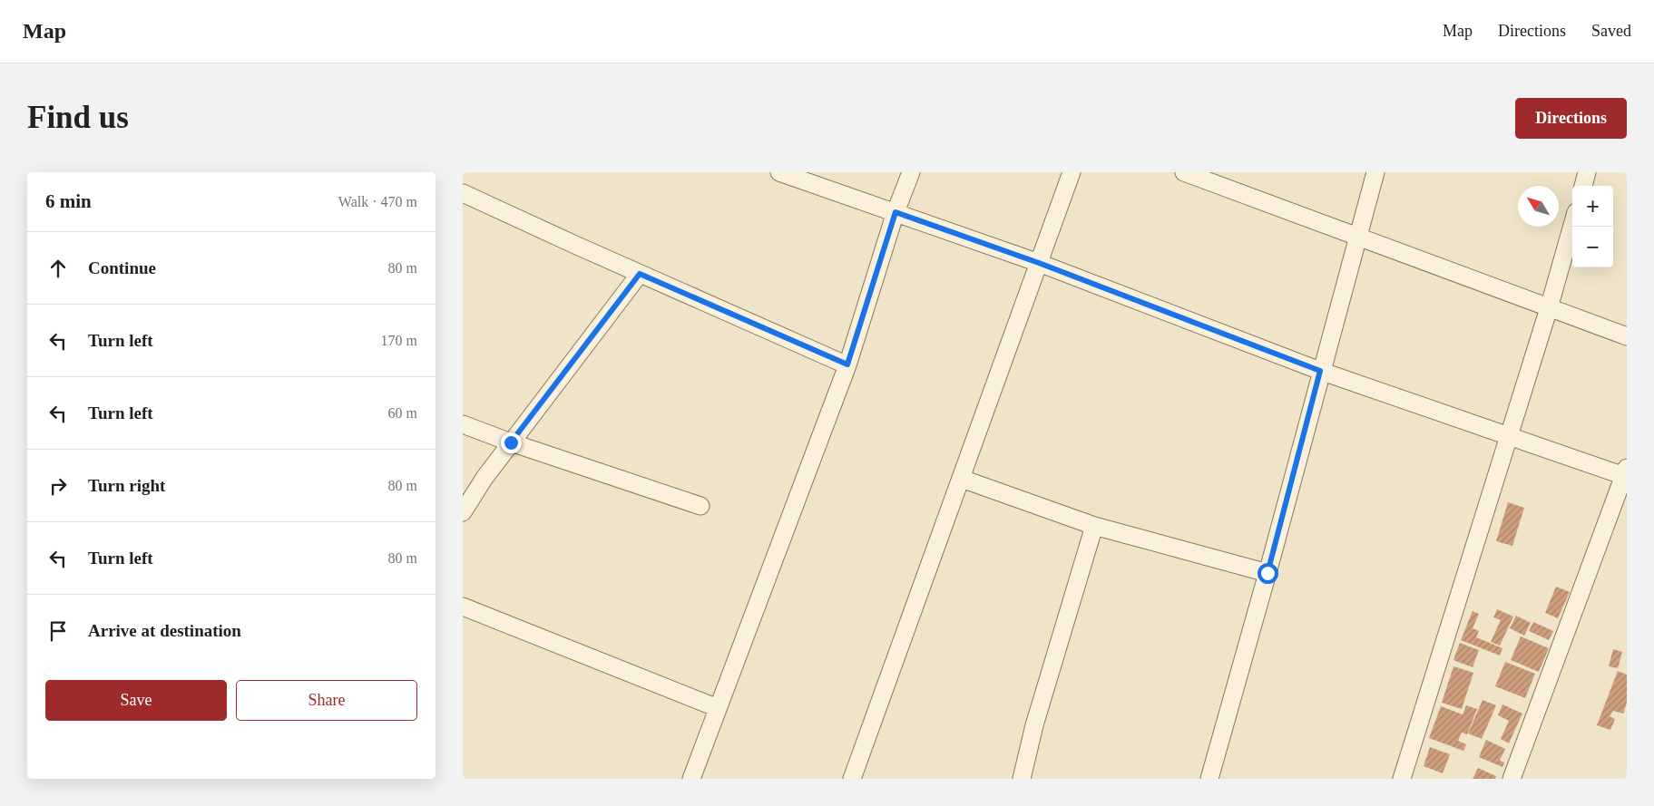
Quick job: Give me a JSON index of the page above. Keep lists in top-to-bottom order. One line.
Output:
{"north":"top left","page":{"header":"Map","nav":["Map","Directions","Saved"],"buttons":["Directions",["Save","Share"]],"title":"Find us","heading":["6 min","Walk · 470 m"],"map_buttons":["+","−"],"list":[["Continue","80 m"],["Turn left","170 m"],["Turn left","60 m"],["Turn right","80 m"],["Turn left","80 m"],"Arrive at destination"]}}
